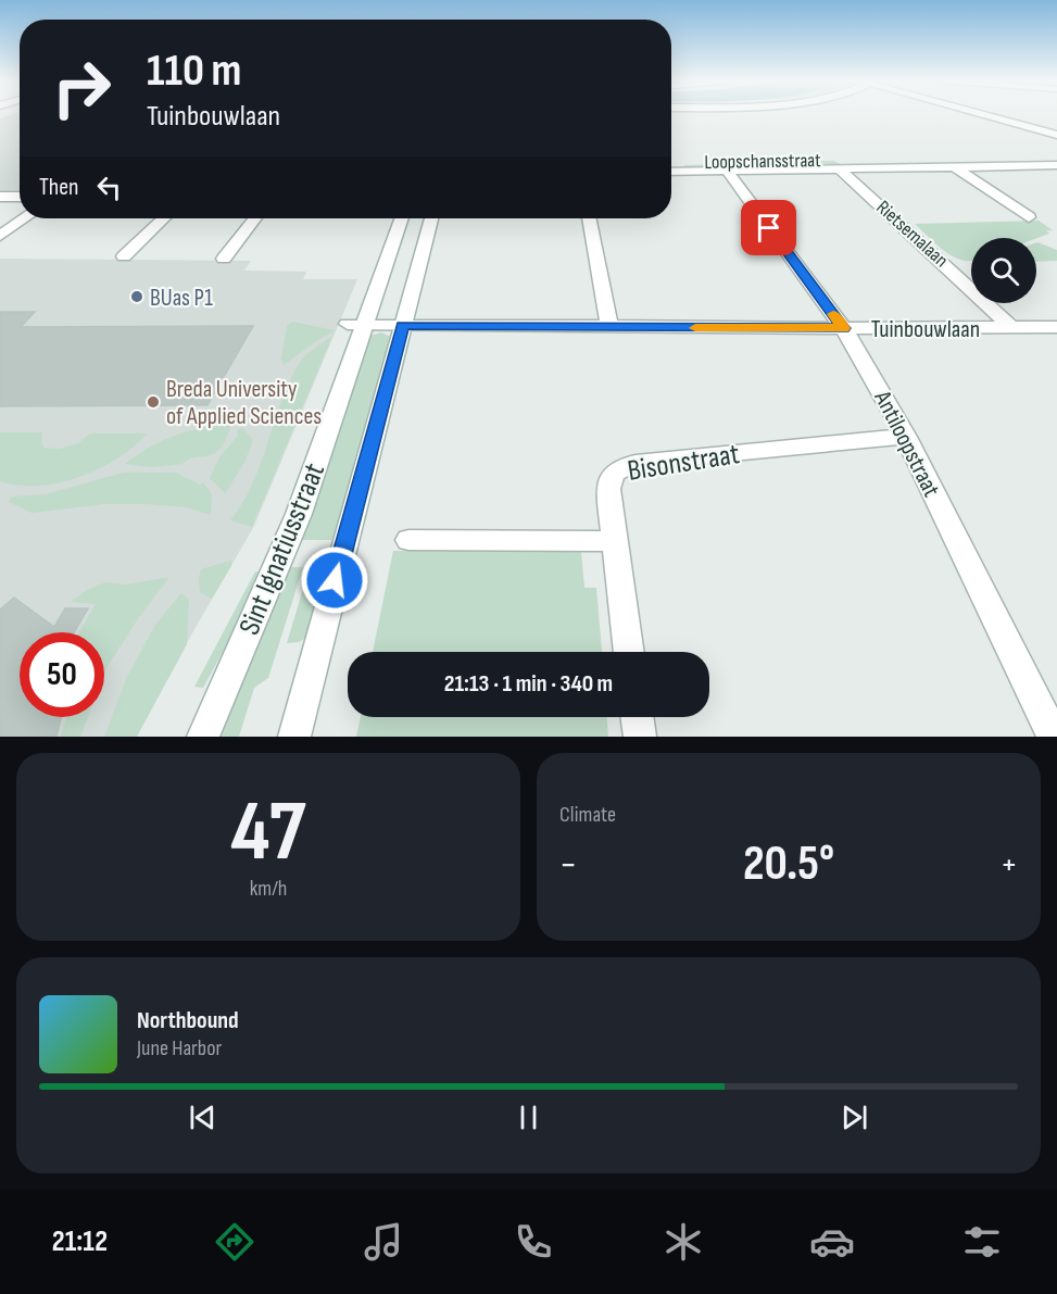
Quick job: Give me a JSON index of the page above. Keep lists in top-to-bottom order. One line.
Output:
{"streets":{"street":["Loopschansstraat","Rietsemalaan","Tuinbouwlaan","Antiloopstraat","Bisonstraat","Sint Ignatiusstraat"]},"crossings":[["Loopschansstraat","Rietsemalaan"],["Loopschansstraat","Antiloopstraat"],["Rietsemalaan","Tuinbouwlaan"],["Tuinbouwlaan","Antiloopstraat"],["Tuinbouwlaan","Sint Ignatiusstraat"],["Antiloopstraat","Bisonstraat"]],"places":["BUas P1","Breda University of Applied Sciences"],"page":{"turn":["110 m","Tuinbouwlaan"],"then":"Then","limit":"50","trip":"21:13 · 1 min · 340 m","tile":[["47","km/h"],"Climate"],"heat":["−","20.5°","+"],"song":["Northbound","June Harbor"],"tabs":"21:12"}}
